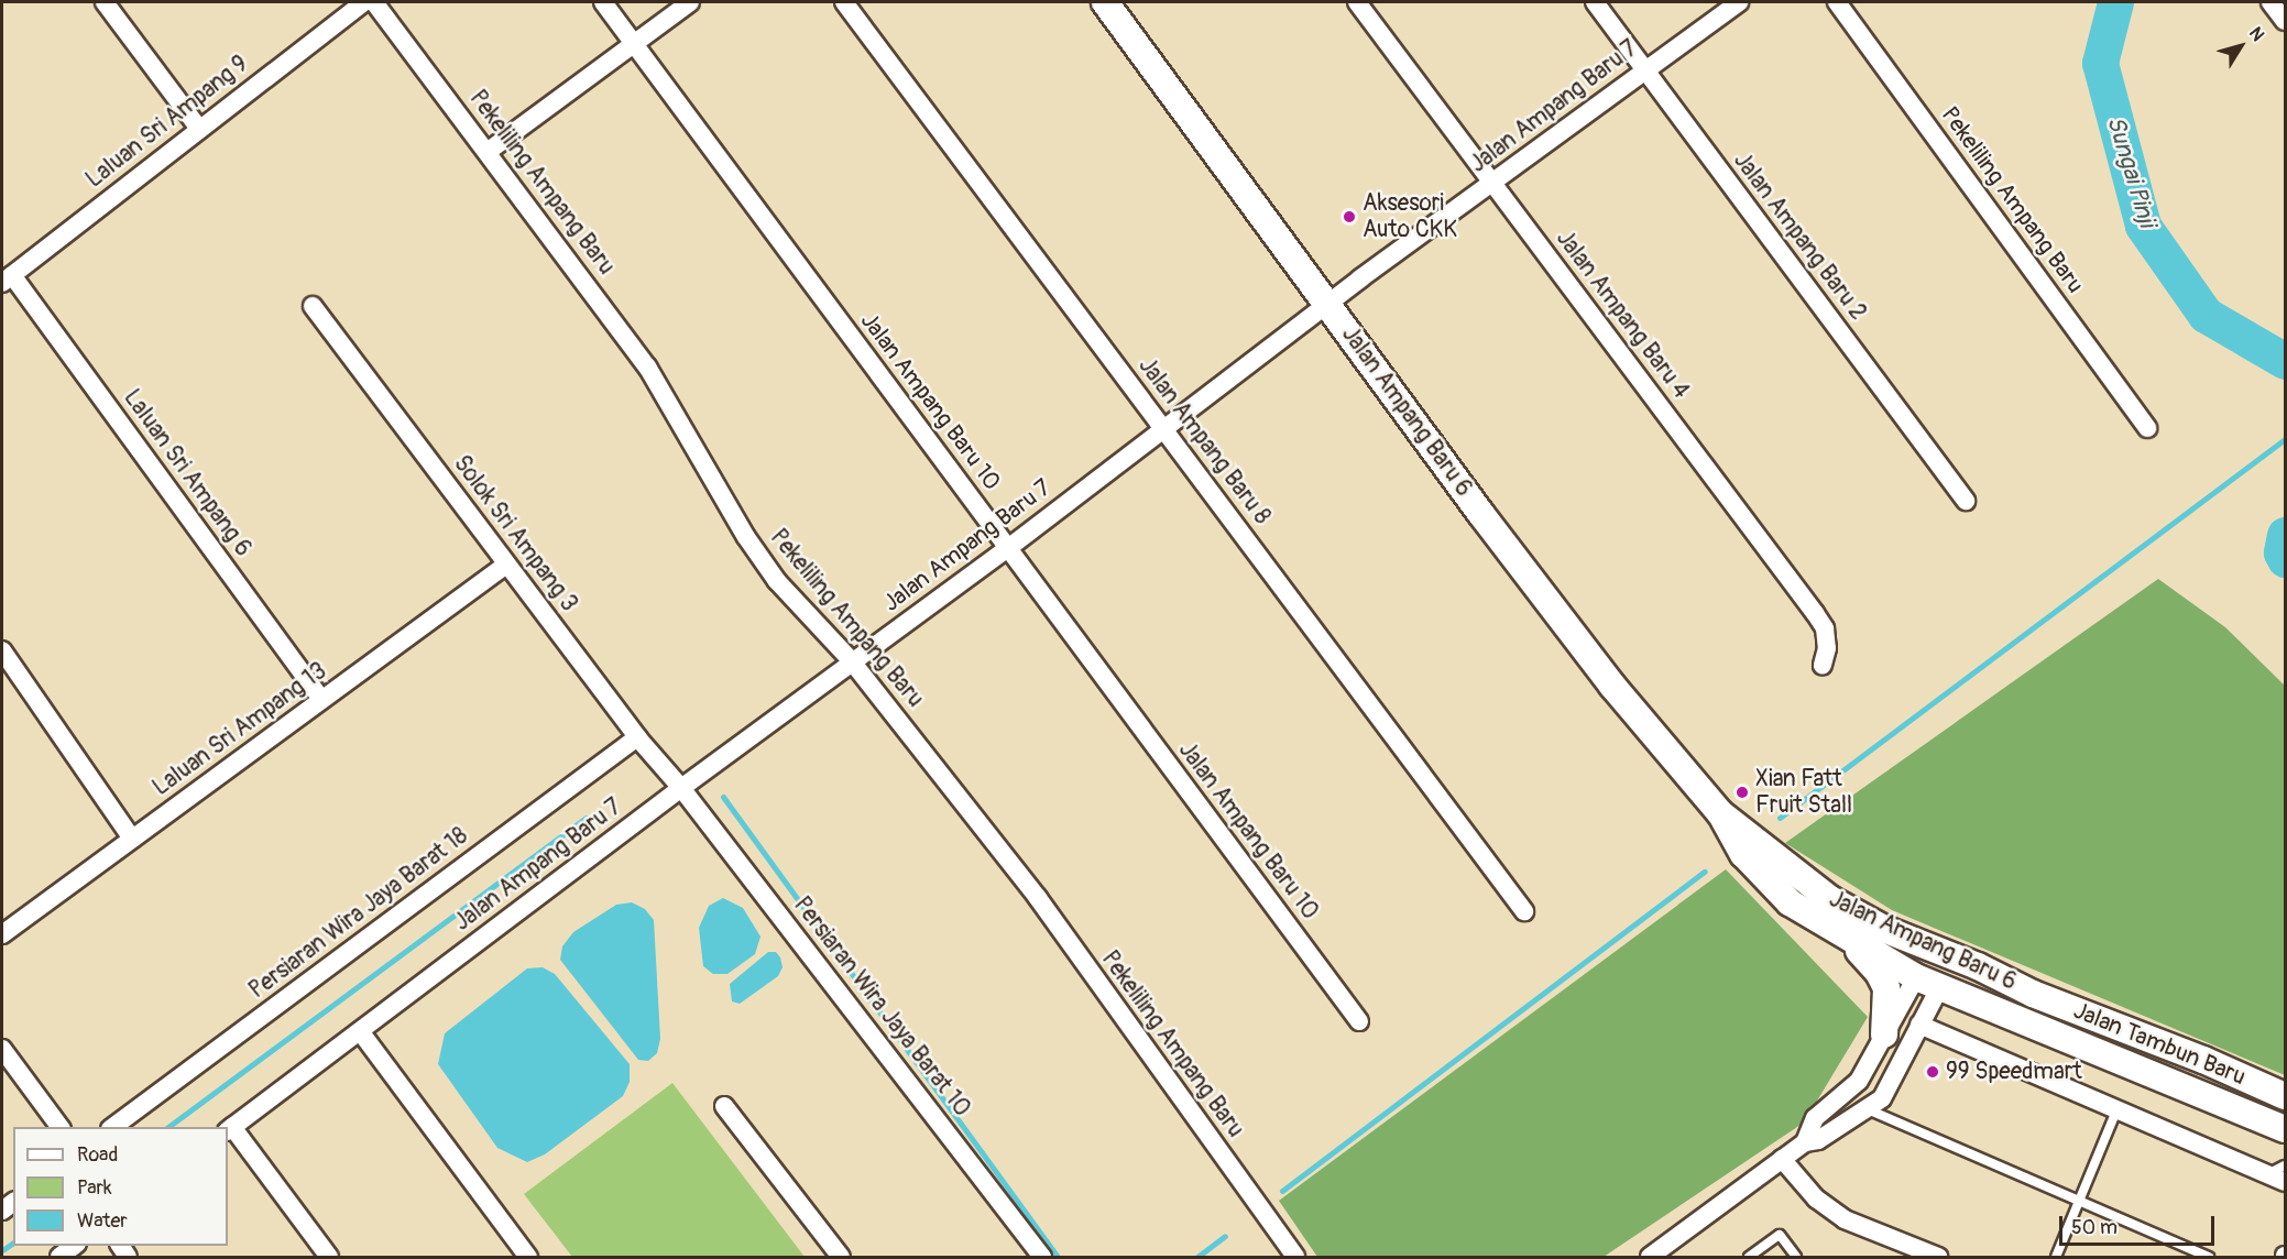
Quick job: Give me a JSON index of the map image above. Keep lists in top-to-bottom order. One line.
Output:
{"streets":{"main road":["Jalan Ampang Baru 6","Jalan Tambun Baru"],"street":["Jalan Ampang Baru 7","Laluan Sri Ampang 9","Pekeliling Ampang Baru","Jalan Ampang Baru 2","Jalan Ampang Baru 4","Jalan Ampang Baru 10","Jalan Ampang Baru 8","Laluan Sri Ampang 6","Solok Sri Ampang 3","Laluan Sri Ampang 13","Persiaran Wira Jaya Barat 18","Persiaran Wira Jaya Barat 10"]},"crossings":[["Jalan Ampang Baru 7","Pekeliling Ampang Baru"],["Jalan Ampang Baru 7","Jalan Ampang Baru 2"],["Jalan Ampang Baru 7","Jalan Ampang Baru 4"],["Jalan Ampang Baru 7","Jalan Ampang Baru 10"],["Jalan Ampang Baru 7","Jalan Ampang Baru 6"],["Jalan Ampang Baru 7","Jalan Ampang Baru 8"],["Jalan Ampang Baru 7","Solok Sri Ampang 3"],["Jalan Ampang Baru 7","Persiaran Wira Jaya Barat 10"],["Laluan Sri Ampang 9","Laluan Sri Ampang 6"],["Jalan Ampang Baru 6","Jalan Tambun Baru"],["Laluan Sri Ampang 6","Laluan Sri Ampang 13"],["Solok Sri Ampang 3","Laluan Sri Ampang 13"],["Solok Sri Ampang 3","Persiaran Wira Jaya Barat 18"],["Solok Sri Ampang 3","Persiaran Wira Jaya Barat 10"]],"water":["Sungai Pinji"],"places":["Aksesori Auto CKK","Xian Fatt Fruit Stall","99 Speedmart"],"legend":["Road","Park","Water"],"scale_bar":"50 m","north":"top right"}
